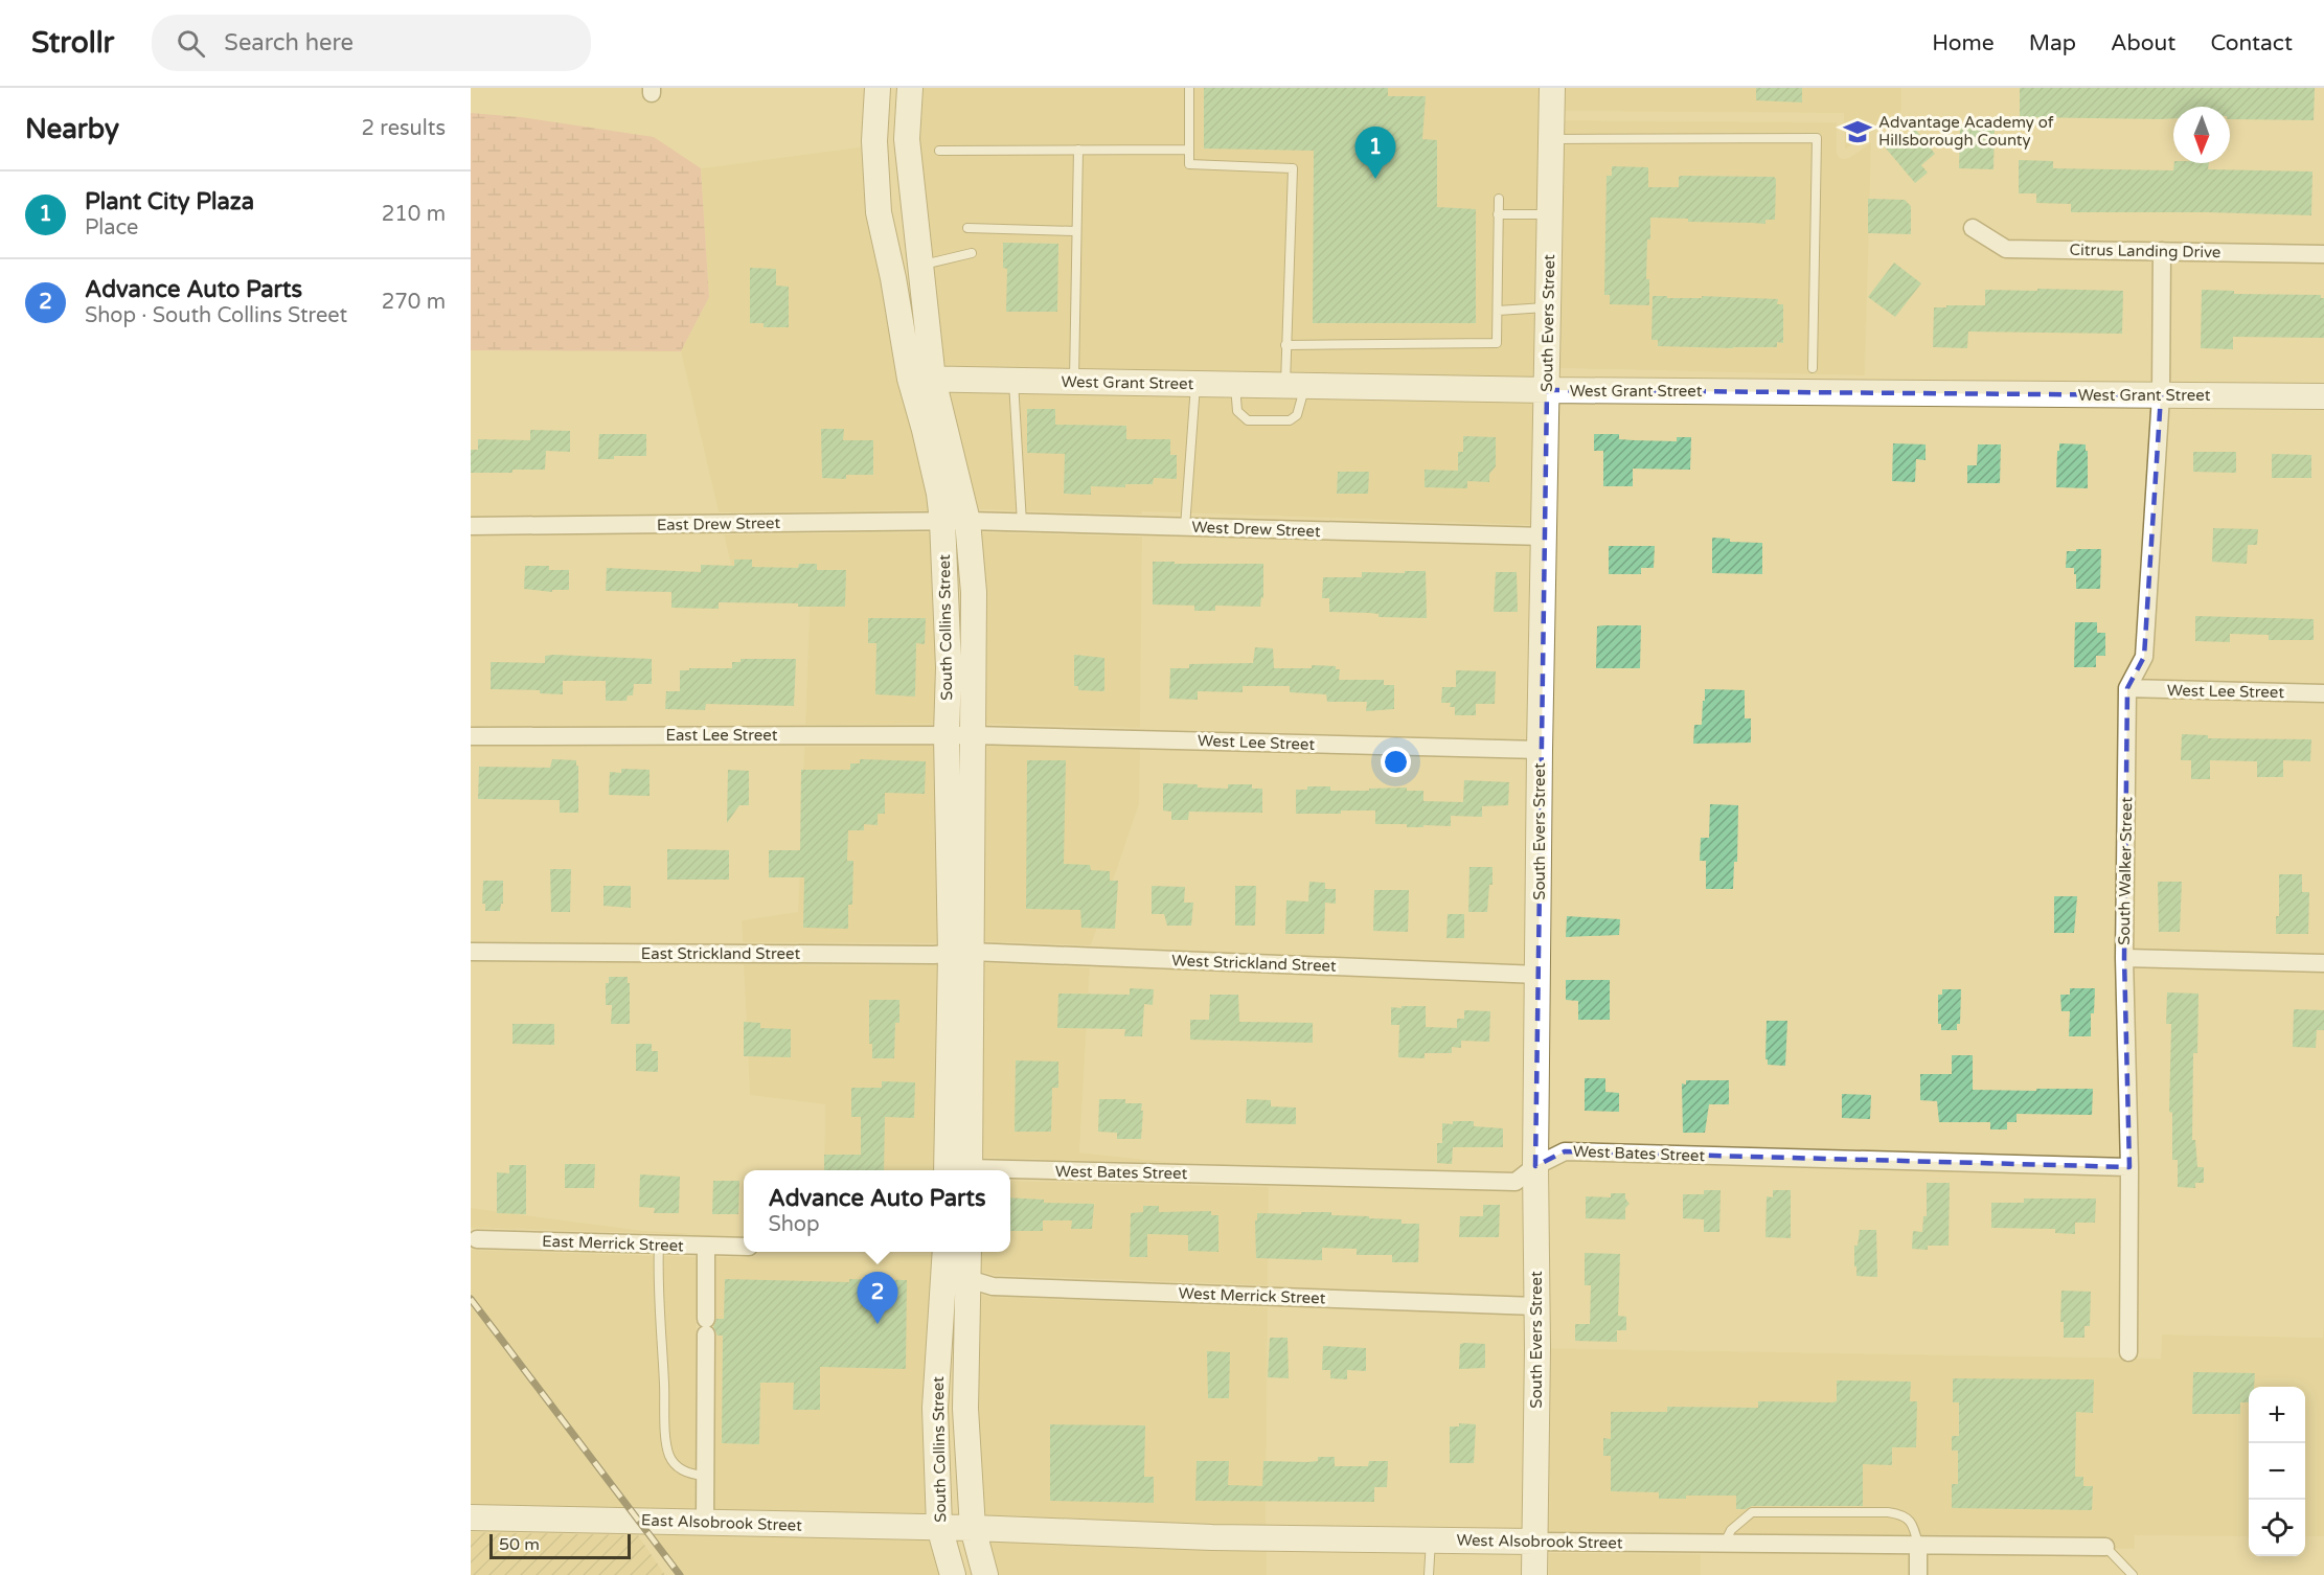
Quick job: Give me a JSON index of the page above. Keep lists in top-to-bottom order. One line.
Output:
{"streets":{"street":["Citrus Landing Drive","South Evers Street","West Grant Street","East Drew Street","West Drew Street","South Collins Street","West Lee Street","East Lee Street","South Walker Street","East Strickland Street","West Strickland Street","West Bates Street","East Merrick Street","West Merrick Street","East Alsobrook Street","West Alsobrook Street"]},"crossings":[["Citrus Landing Drive","South Walker Street"],["South Evers Street","West Grant Street"],["South Evers Street","West Drew Street"],["South Evers Street","West Lee Street"],["South Evers Street","West Strickland Street"],["South Evers Street","West Bates Street"],["South Evers Street","West Merrick Street"],["South Evers Street","West Alsobrook Street"],["West Grant Street","South Collins Street"],["West Grant Street","South Walker Street"],["East Drew Street","West Drew Street"],["East Drew Street","South Collins Street"],["West Drew Street","South Collins Street"],["South Collins Street","West Lee Street"],["South Collins Street","East Lee Street"],["South Collins Street","East Strickland Street"],["South Collins Street","West Strickland Street"],["South Collins Street","West Merrick Street"],["South Collins Street","East Alsobrook Street"],["South Collins Street","West Alsobrook Street"],["West Lee Street","East Lee Street"],["West Lee Street","South Walker Street"],["South Walker Street","West Bates Street"],["East Strickland Street","West Strickland Street"],["East Alsobrook Street","West Alsobrook Street"]],"places":{"school or university":["Advantage Academy of Hillsborough County"]},"scale_bar":"50 m","north":"bottom","page":{"header":"Strollr","search":"Search here","nav":["Home","Map","About","Contact"],"heading":["Nearby","2 results"],"pins":["1","2"],"list":[{"mark":"1","name":"Plant City Plaza","note":"Place","value":"210 m"},{"mark":"2","name":"Advance Auto Parts","note":"Shop · South Collins Street","value":"270 m"}],"popup":["Advance Auto Parts","Shop"],"map_buttons":["+","−"],"scale":"50 m"}}
